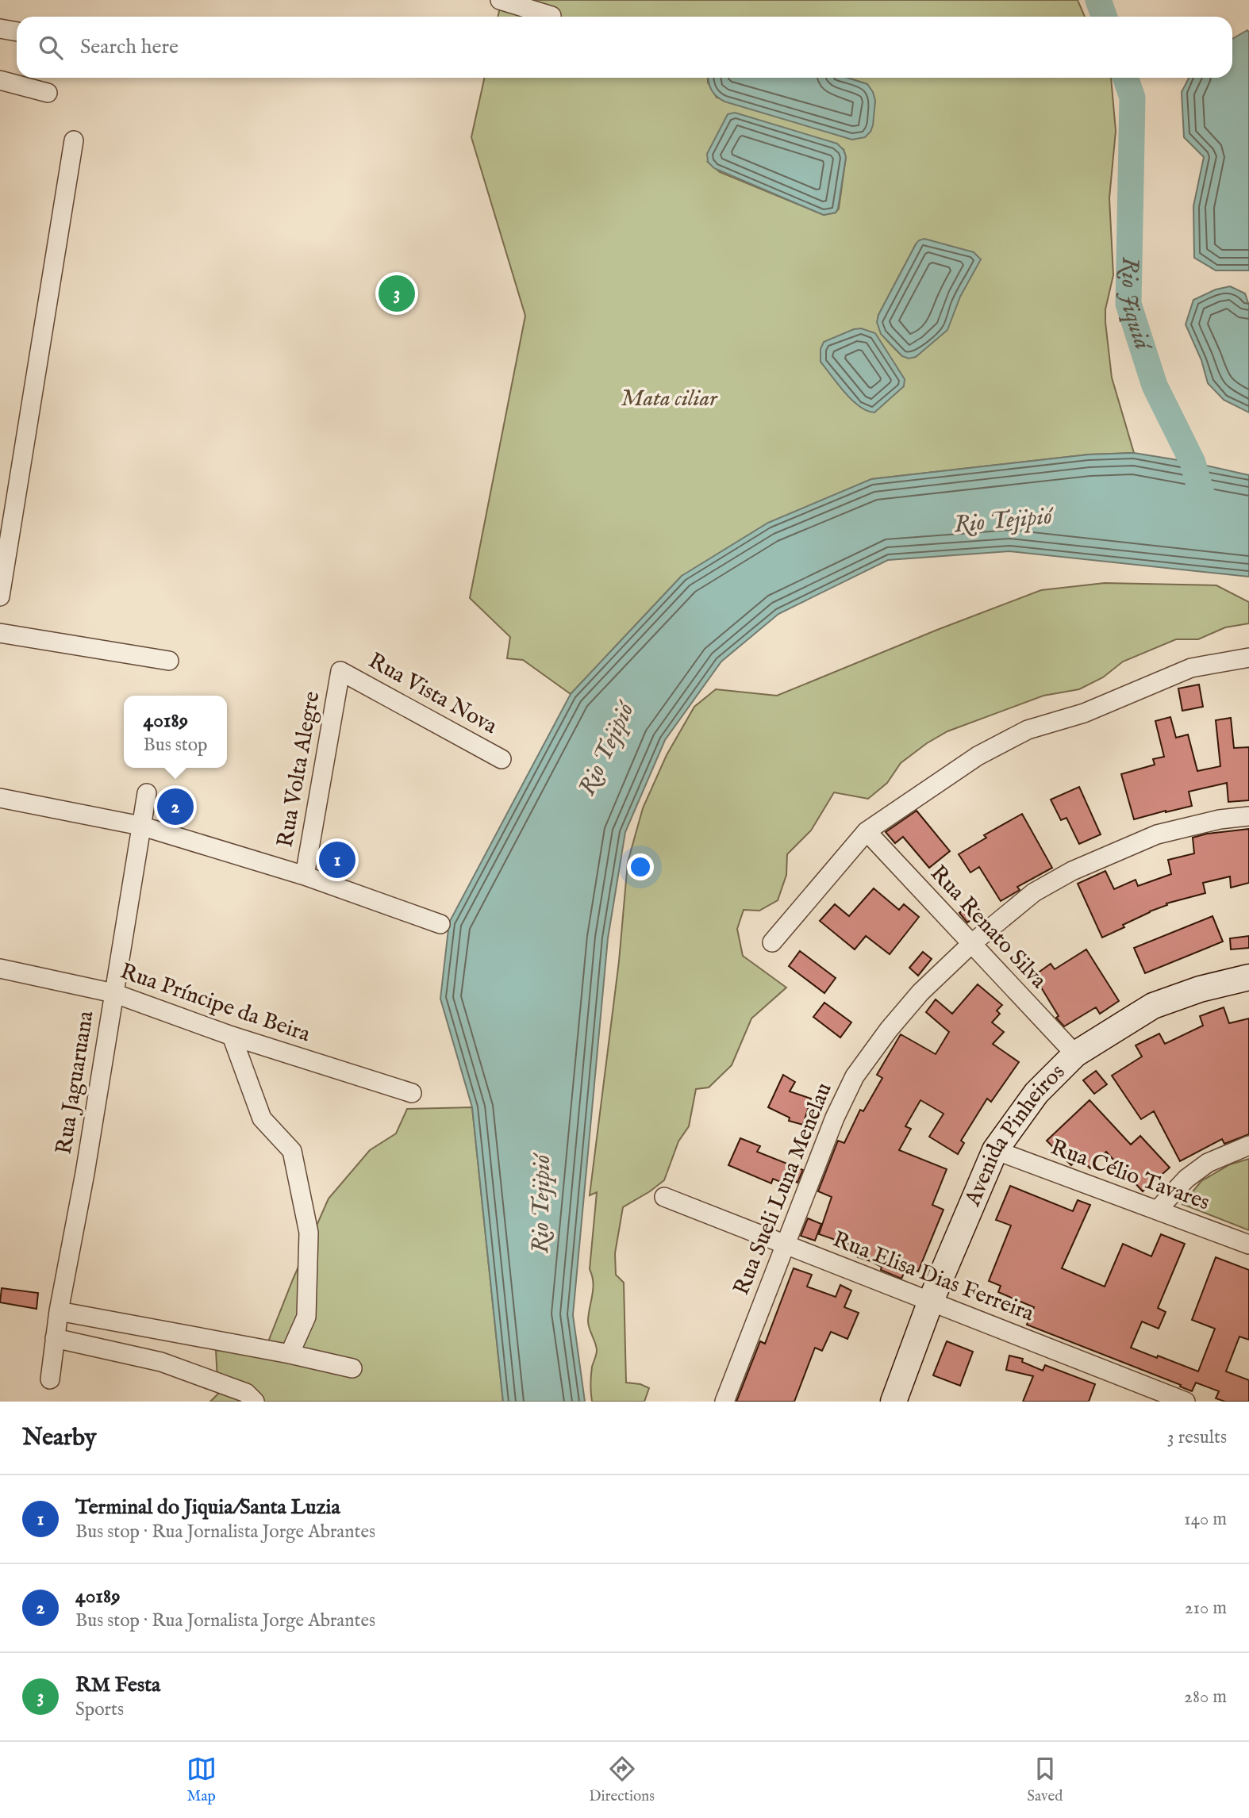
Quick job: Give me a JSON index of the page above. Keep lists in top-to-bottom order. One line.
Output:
{"streets":{"street":["Rua Vista Nova","Rua Volta Alegre","Rua Renato Silva","Rua Príncipe da Beira","Rua Jaguaruana","Avenida Pinheiros","Rua Célio Tavares","Rua Sueli Luna Menelau","Rua Elisa Dias Ferreira"]},"crossings":[["Rua Vista Nova","Rua Volta Alegre"],["Rua Renato Silva","Avenida Pinheiros"],["Rua Renato Silva","Rua Sueli Luna Menelau"],["Rua Príncipe da Beira","Rua Jaguaruana"],["Avenida Pinheiros","Rua Célio Tavares"],["Avenida Pinheiros","Rua Elisa Dias Ferreira"],["Rua Sueli Luna Menelau","Rua Elisa Dias Ferreira"]],"water":["Rio Jiquiá","Rio Tejipió"],"parks":["Mata ciliar"],"page":{"search":"Search here","pins":["3","2","1"],"popup":["40189","Bus stop"],"heading":["Nearby","3 results"],"list":[{"mark":"1","name":"Terminal do Jiquia/Santa Luzia","note":"Bus stop · Rua Jornalista Jorge Abrantes","value":"140 m"},{"mark":"2","name":"40189","note":"Bus stop · Rua Jornalista Jorge Abrantes","value":"210 m"},{"mark":"3","name":"RM Festa","note":"Sports","value":"280 m"}],"nav":["Map","Directions","Saved"]}}
